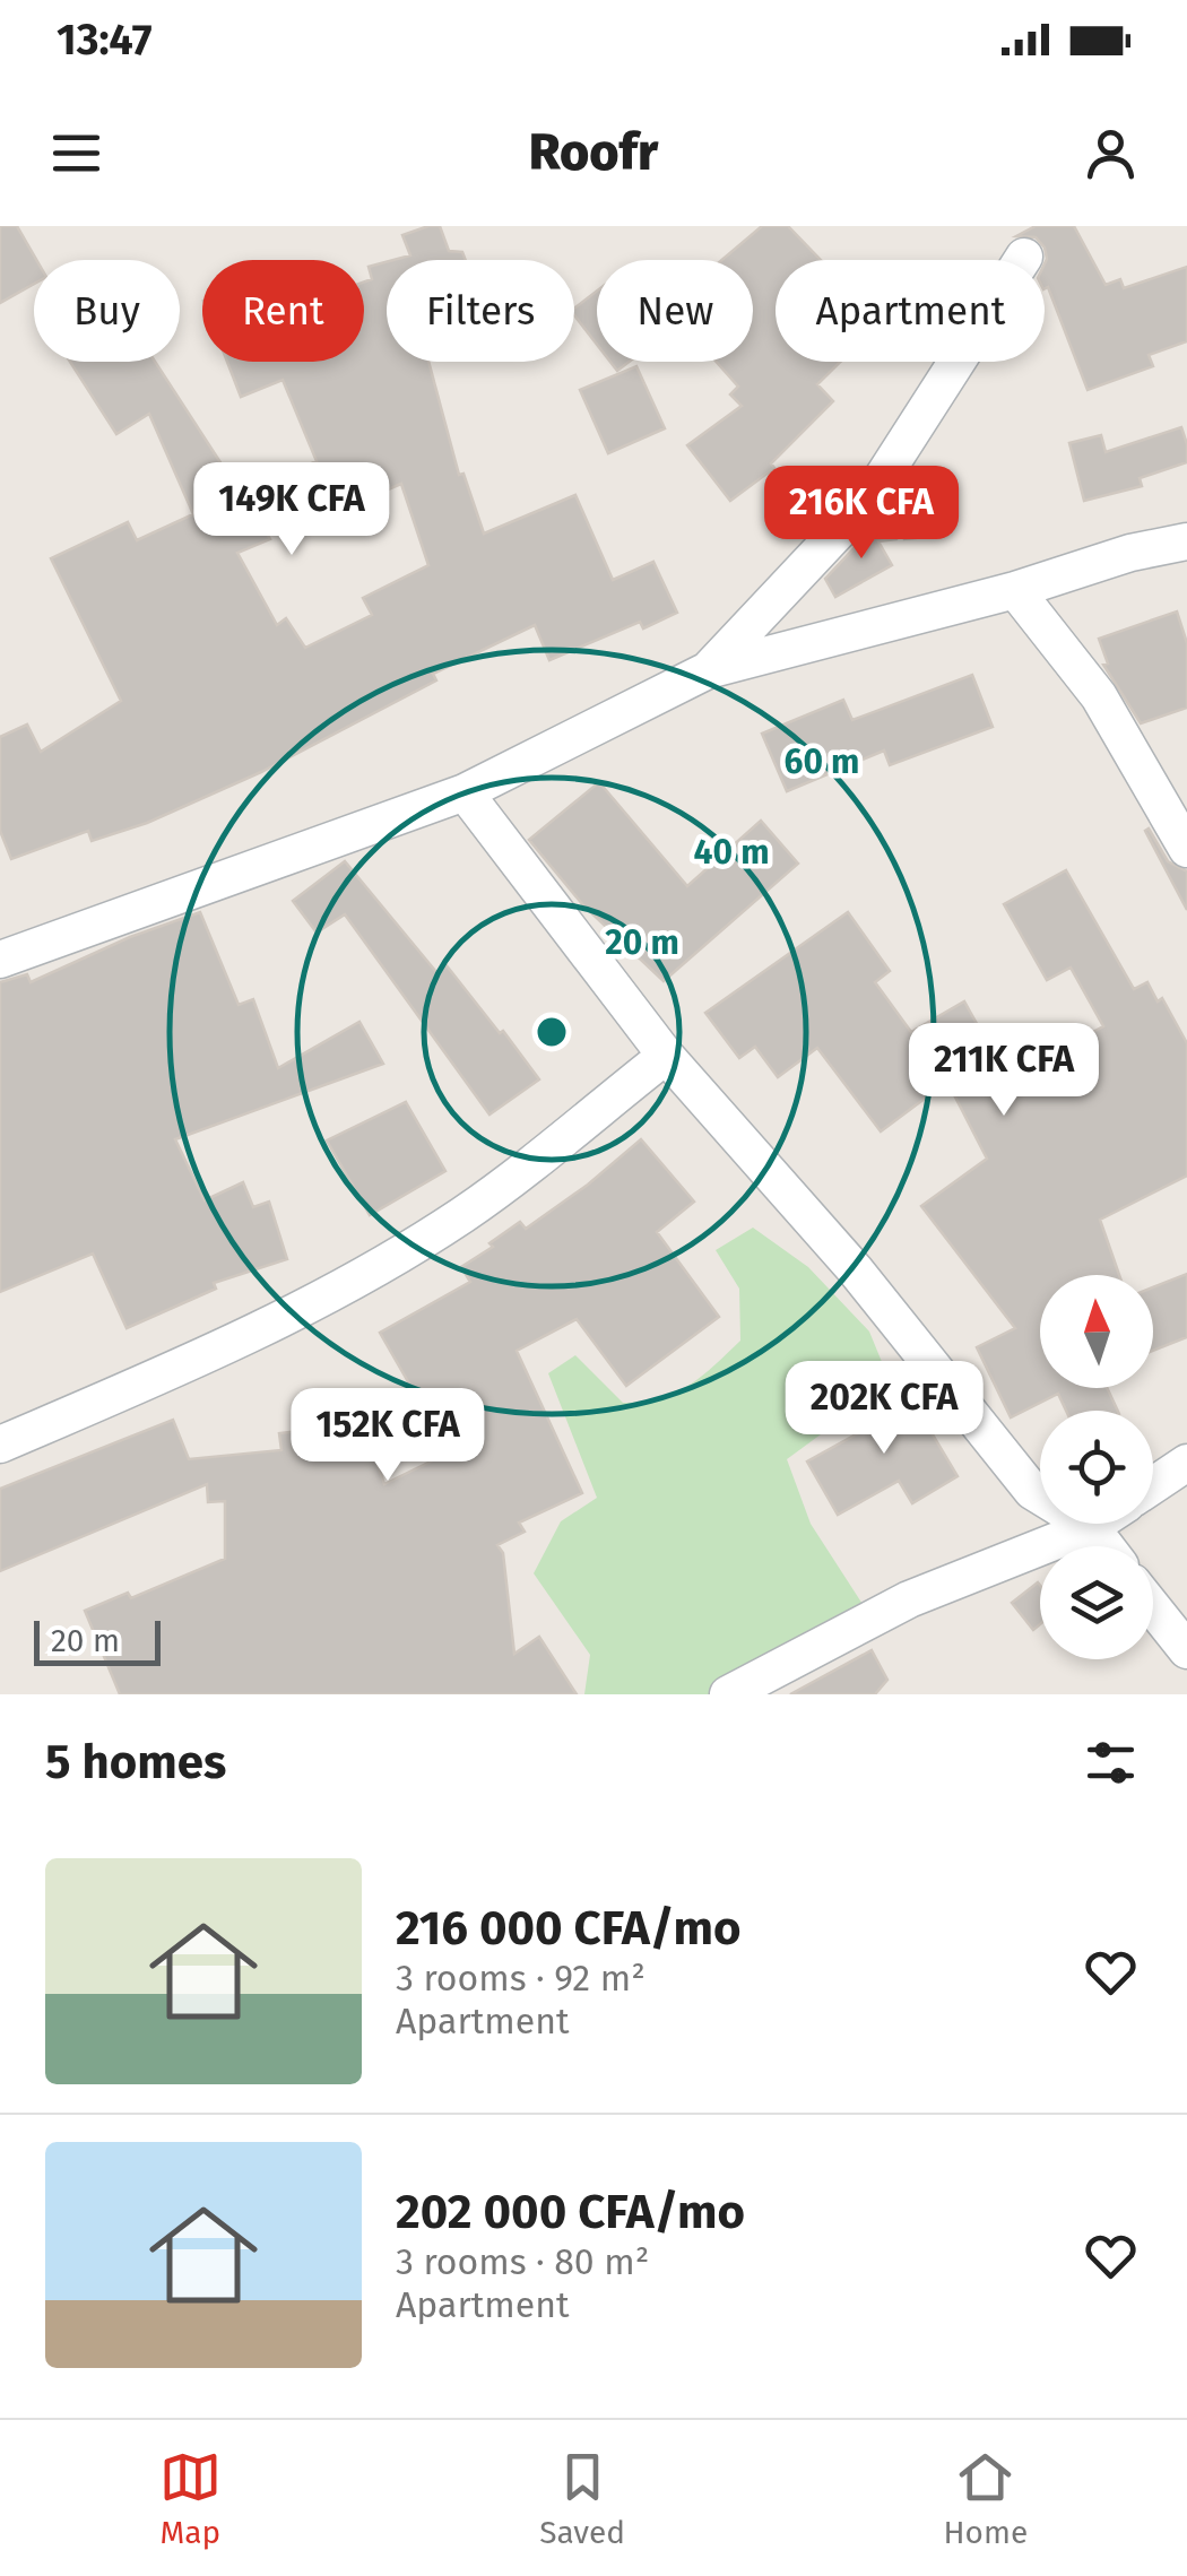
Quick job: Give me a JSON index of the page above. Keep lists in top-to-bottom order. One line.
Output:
{"scale_bar":"20 m","north":"top","page":{"status":"13:47","header":"Roofr","chip":["Buy","Rent","Filters","New","Apartment"],"price":["149K CFA","216K CFA","211K CFA","202K CFA","152K CFA"],"scale":"20 m","heading":"5 homes","list":[{"name":"216 000 CFA/mo","note":"3 rooms · 92 m² · Apartment"},{"name":"202 000 CFA/mo","note":"3 rooms · 80 m² · Apartment"}],"tabs":["Map","Saved","Home"]},"rings":["60 m","40 m","20 m"]}
